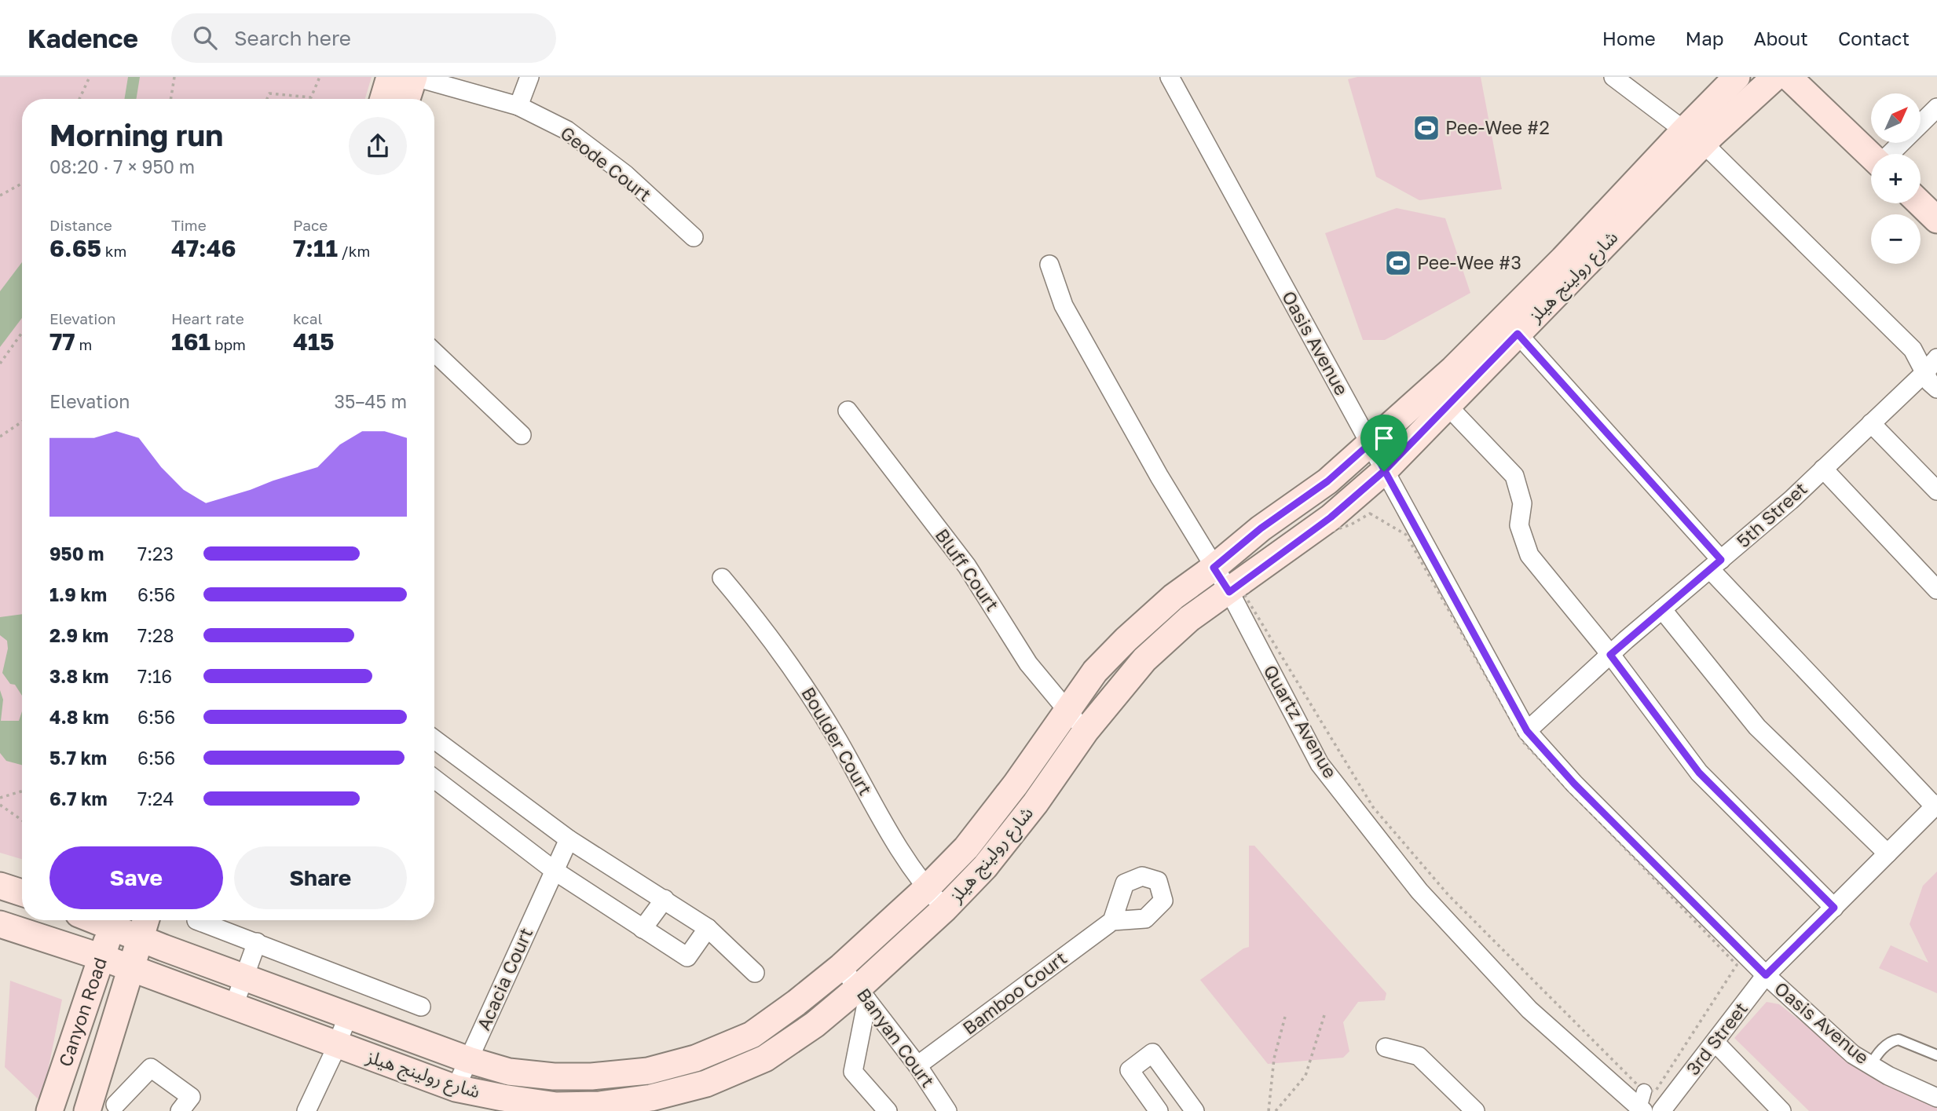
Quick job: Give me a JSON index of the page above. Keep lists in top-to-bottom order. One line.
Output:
{"streets":{"main road":["شارع رولينج هيلز","Canyon Road"],"street":["Geode Court","Oasis Avenue","5th Street","Bluff Court","Quartz Avenue","Boulder Court","Acacia Court","Bamboo Court","Banyan Court","3rd Street"]},"crossings":[["شارع رولينج هيلز","Oasis Avenue"],["شارع رولينج هيلز","Bluff Court"],["شارع رولينج هيلز","Quartz Avenue"],["شارع رولينج هيلز","Boulder Court"],["شارع رولينج هيلز","Acacia Court"],["شارع رولينج هيلز","Canyon Road"],["شارع رولينج هيلز","Banyan Court"],["Oasis Avenue","5th Street"],["Oasis Avenue","3rd Street"],["Bamboo Court","Banyan Court"]],"places":{"sports":["Pee-Wee #2","Pee-Wee #3"]},"north":"top right","page":{"header":"Kadence","search":"Search here","nav":["Home","Map","About","Contact"],"map_buttons":["+","−"],"heading":["Morning run","08:20 · 7 × 950 m"],"stats":[["Distance","6.65 km"],["Time","47:46"],["Pace","7:11 /km"],["Elevation","77 m"],["Heart rate","161 bpm"],["kcal","415"]],"chart":["Elevation","35–45 m"],"list":[{"name":"950 m","note":"7:23"},{"name":"1.9 km","note":"6:56"},{"name":"2.9 km","note":"7:28"},{"name":"3.8 km","note":"7:16"},{"name":"4.8 km","note":"6:56"},{"name":"5.7 km","note":"6:56"},{"name":"6.7 km","note":"7:24"}],"buttons":["Save","Share"]}}
